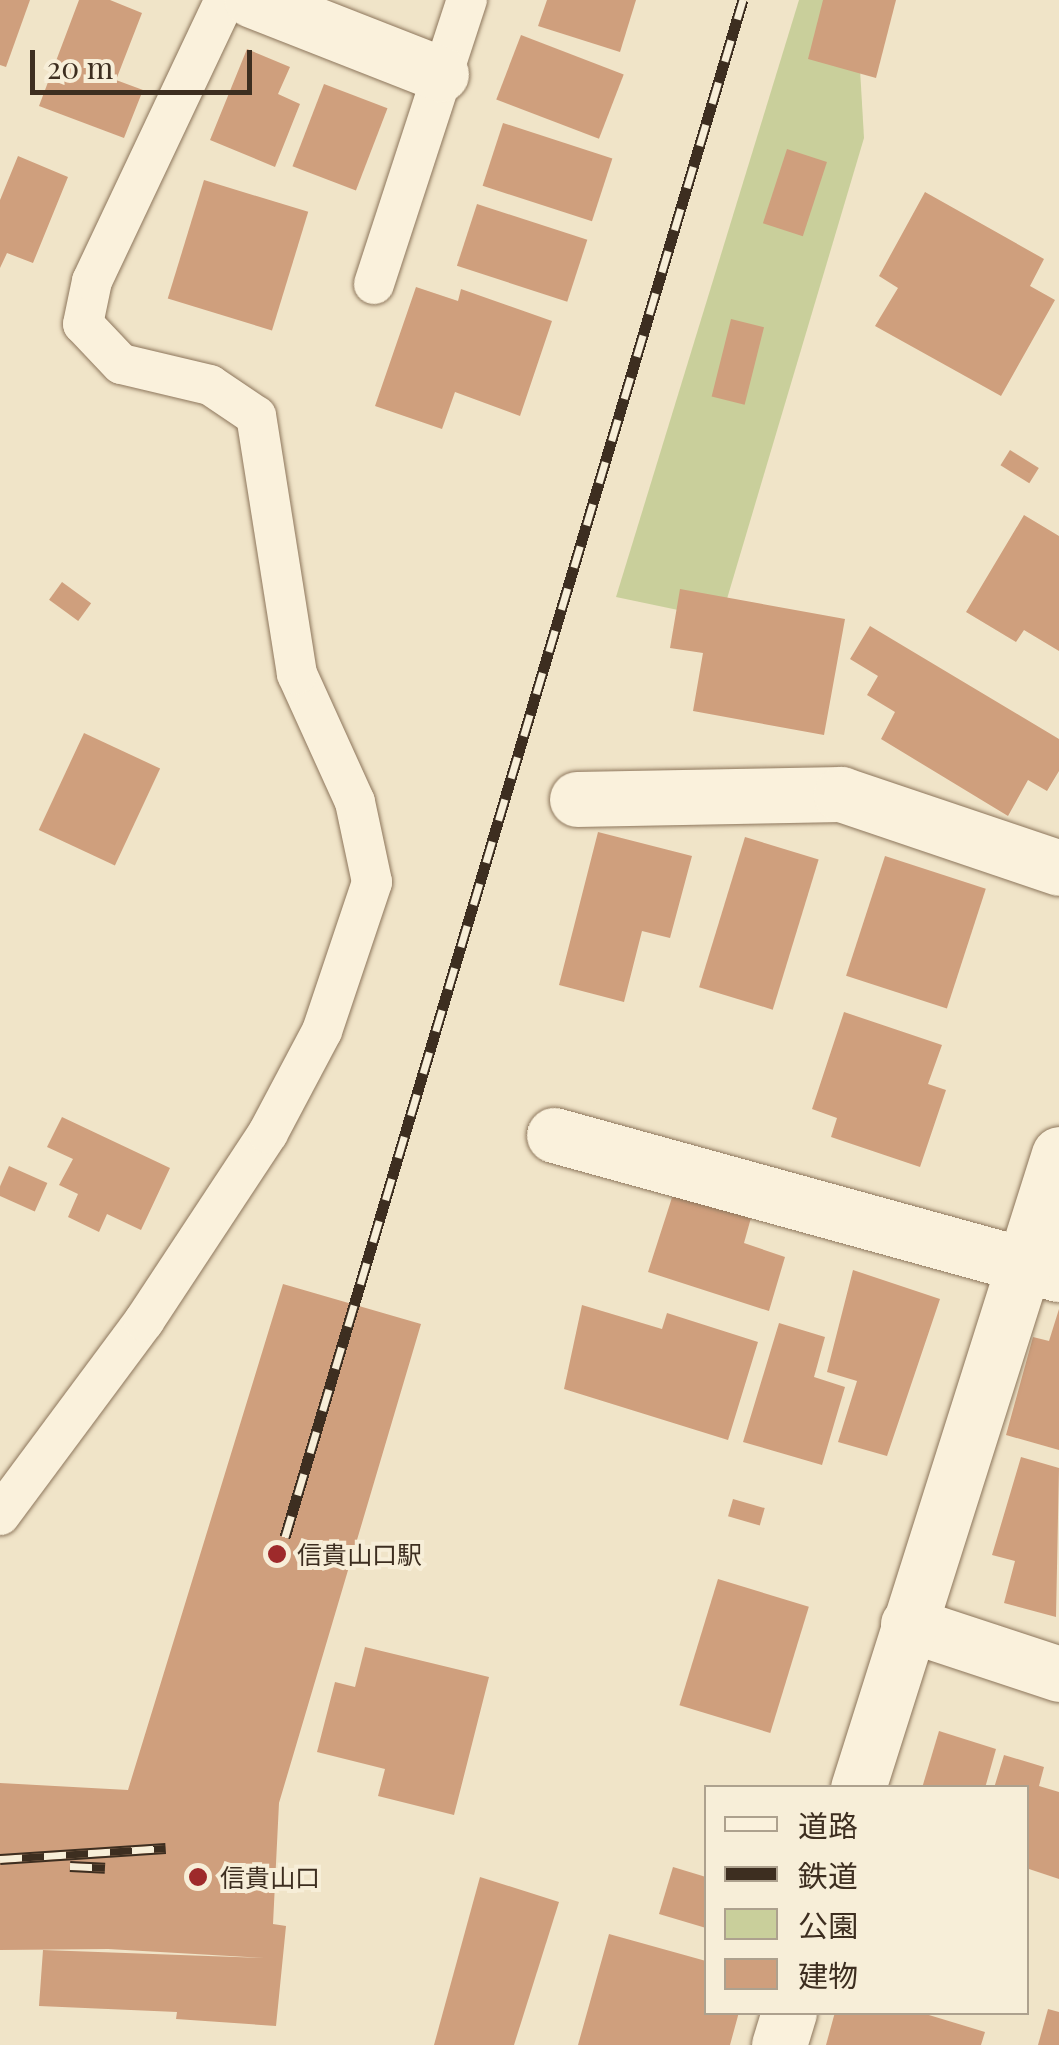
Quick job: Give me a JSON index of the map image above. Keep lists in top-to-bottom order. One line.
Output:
{"places":["信貴山口駅","信貴山口"],"legend":["道路","鉄道","公園","建物"],"scale_bar":"20 m"}
